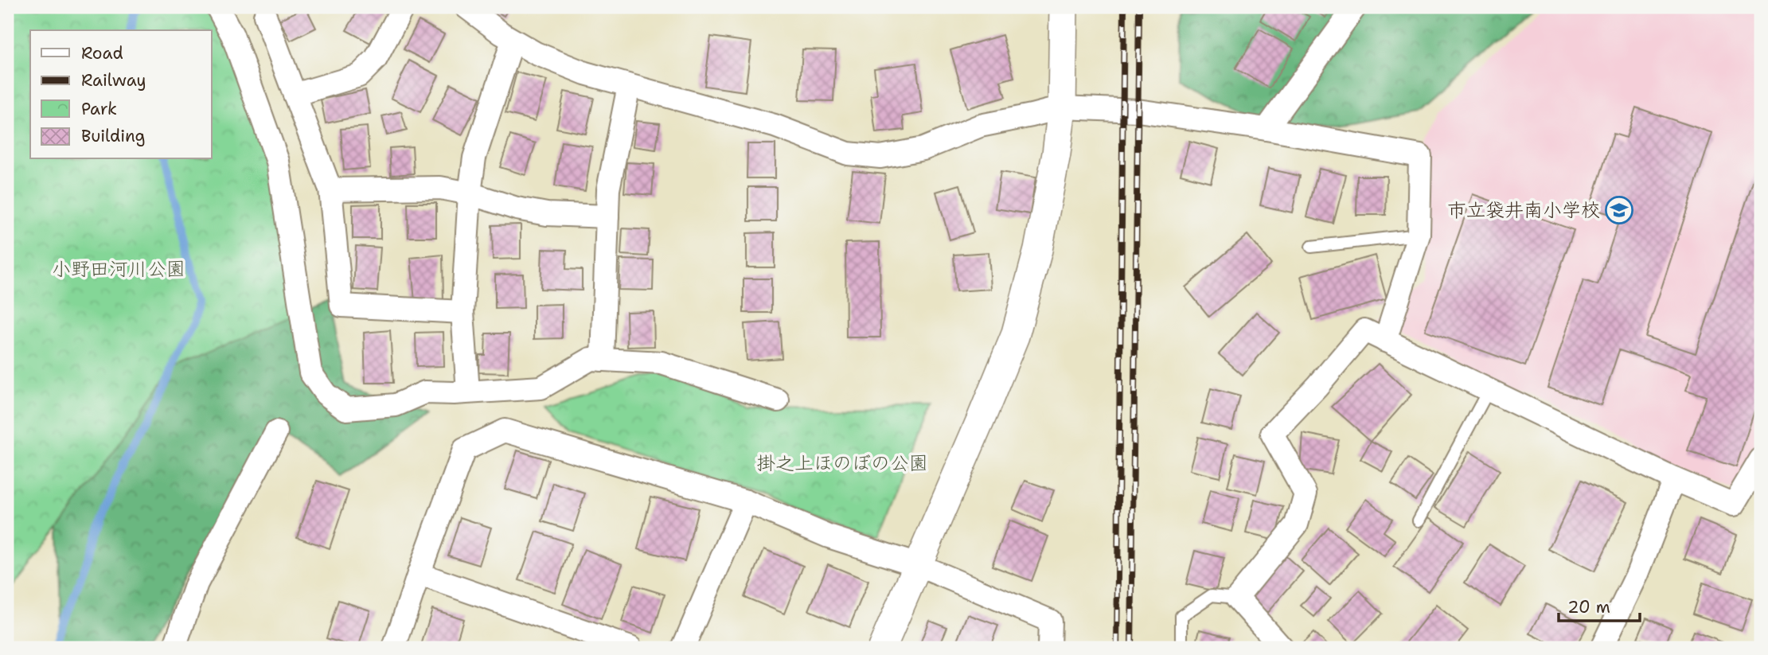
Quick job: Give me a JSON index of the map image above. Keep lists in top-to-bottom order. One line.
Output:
{"parks":["小野田河川公園","掛之上ほのぼの公園"],"places":{"school or university":["市立袋井南小学校"]},"legend":["Road","Railway","Park","Building"],"scale_bar":"20 m"}
